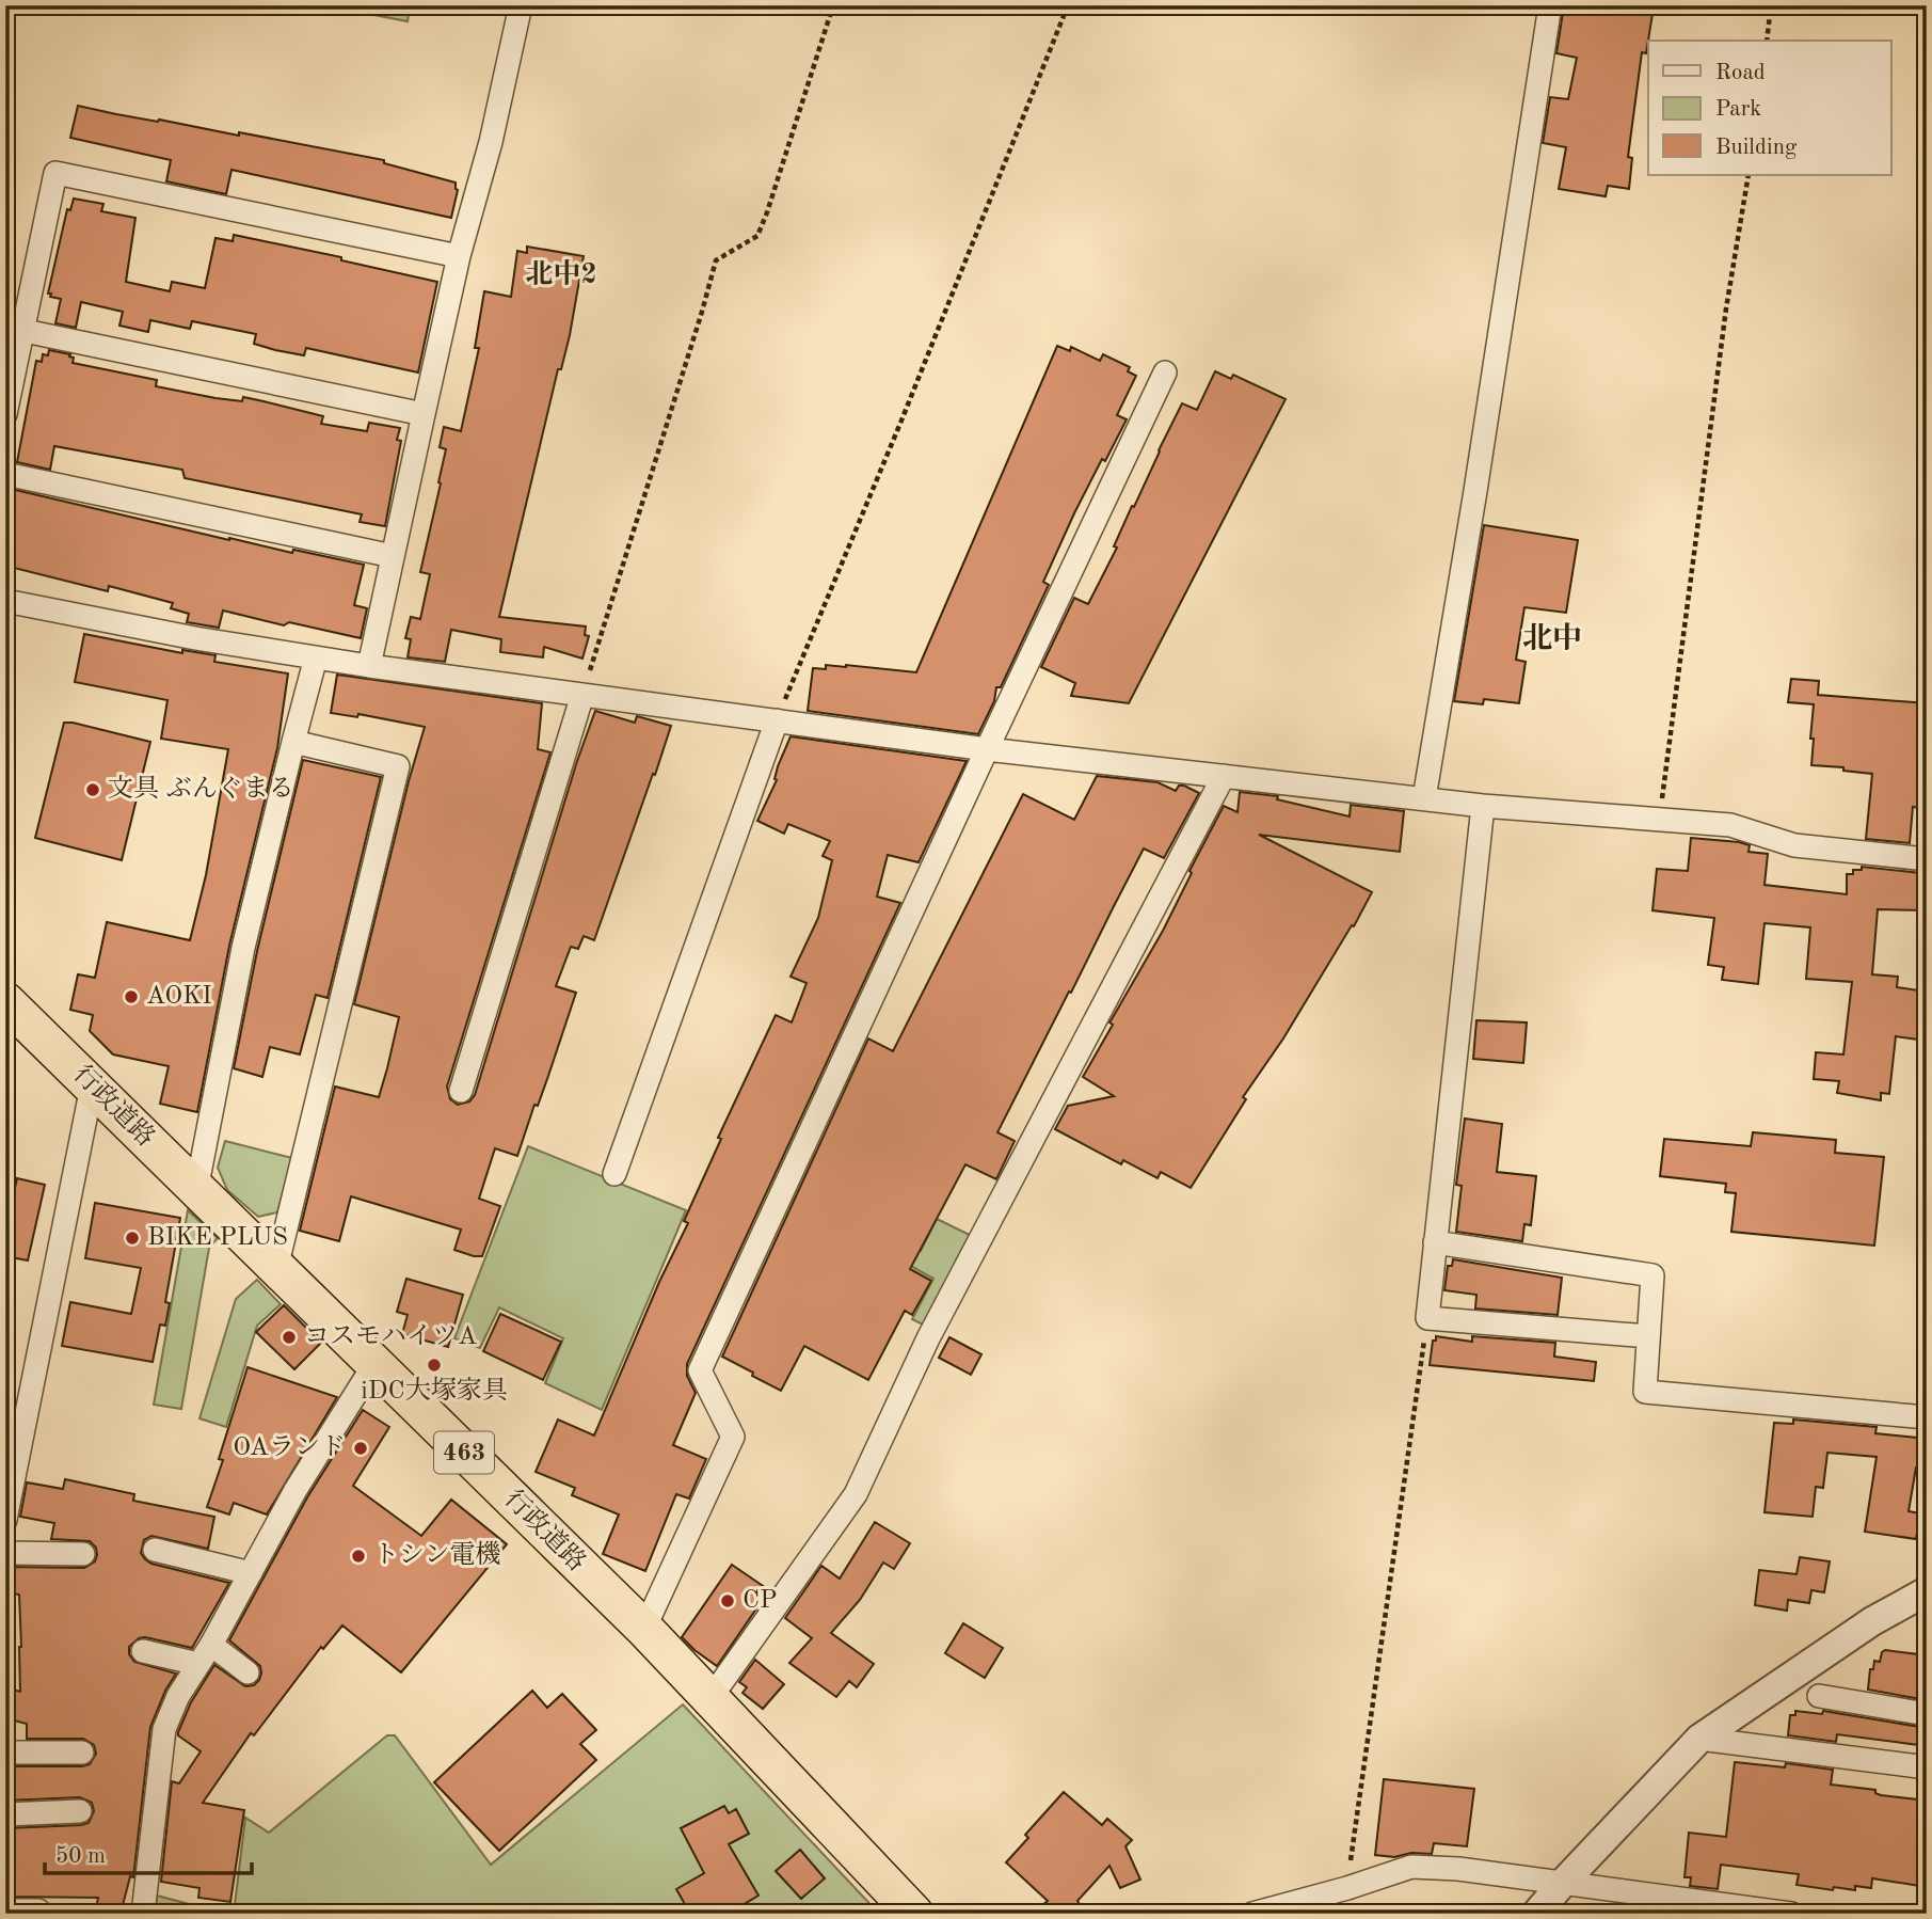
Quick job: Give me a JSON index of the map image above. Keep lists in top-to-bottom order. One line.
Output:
{"streets":{"highway":["行政道路","463"]},"districts":["北中2","北中"],"places":["文具 ぶんぐまる","AOKI","BIKE PLUS","コスモハイツA","iDC大塚家具","OAランド","トシン電機","CP"],"legend":["Road","Park","Building"],"scale_bar":"50 m"}
